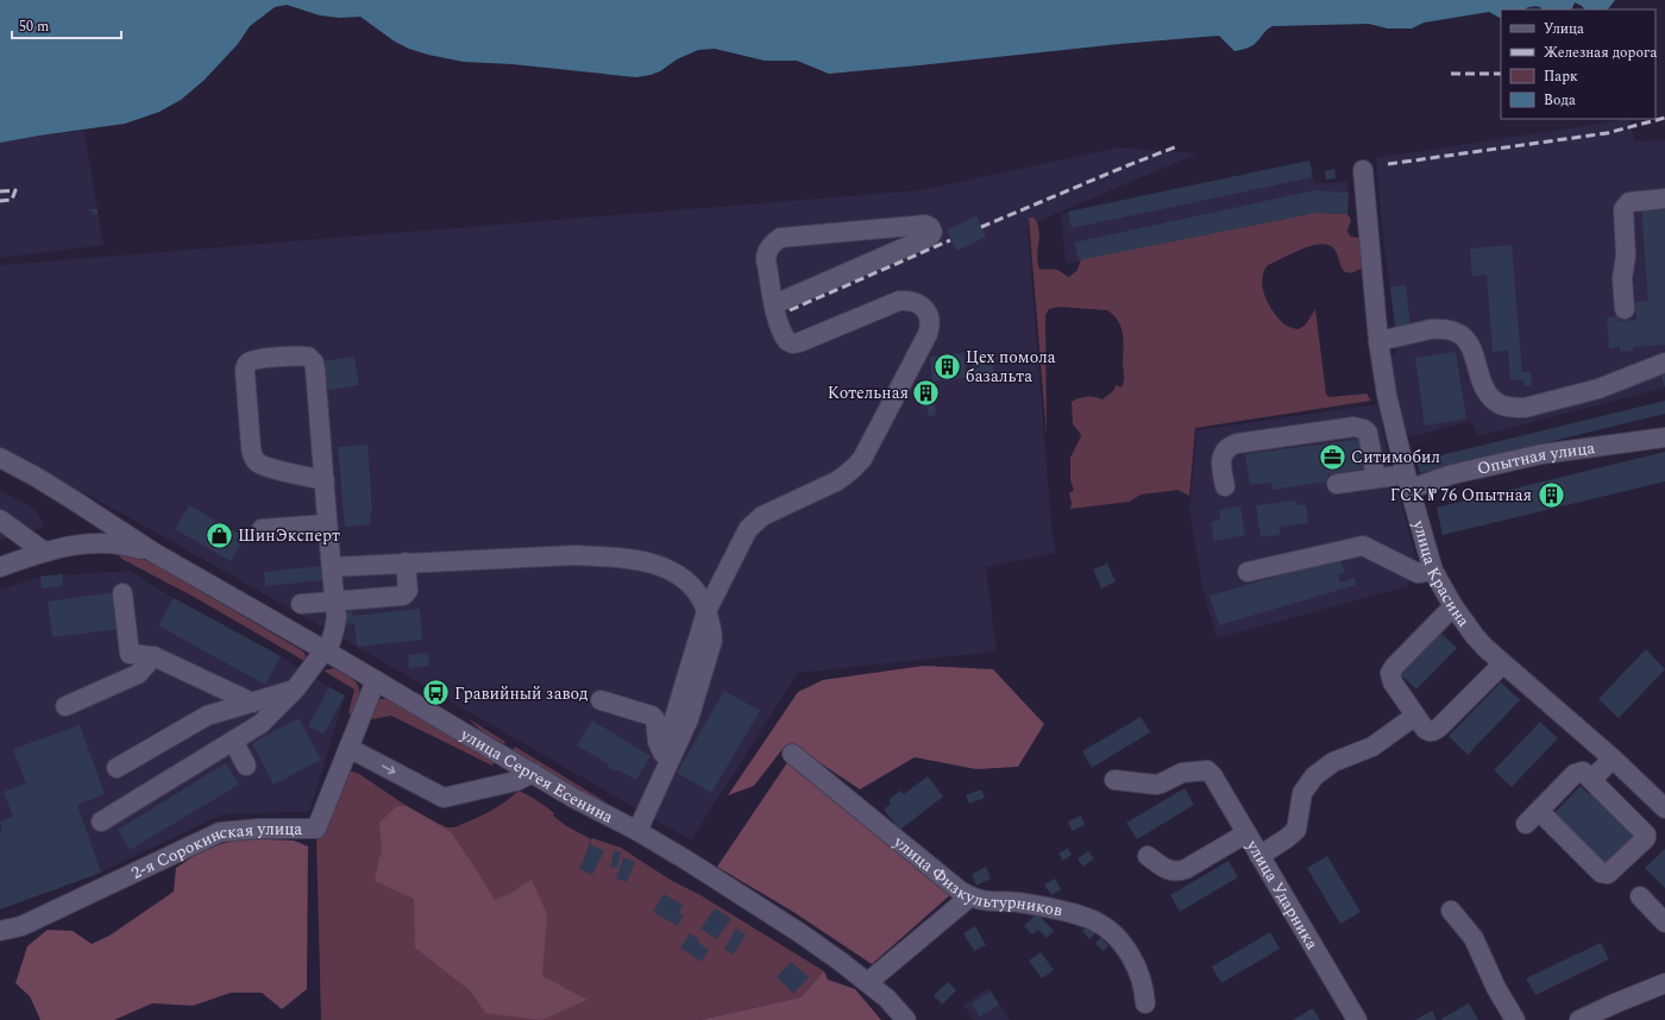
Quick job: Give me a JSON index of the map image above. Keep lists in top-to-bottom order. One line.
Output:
{"streets":{"street":["Опытная улица","улица Красина","улица Сергея Есенина","2-я Сорокинская улица","улица Физкультурников","улица Ударника"]},"crossings":[["Опытная улица","улица Красина"],["улица Сергея Есенина","2-я Сорокинская улица"]],"places":{"building":["Цех помола базальта","Котельная","ГСК № 76 Опытная"],"office":["Ситимобил"],"shop":["ШинЭксперт"],"bus stop":["Гравийный завод"]},"legend":["Улица","Железная дорога","Парк","Вода"],"scale_bar":"50 m"}
